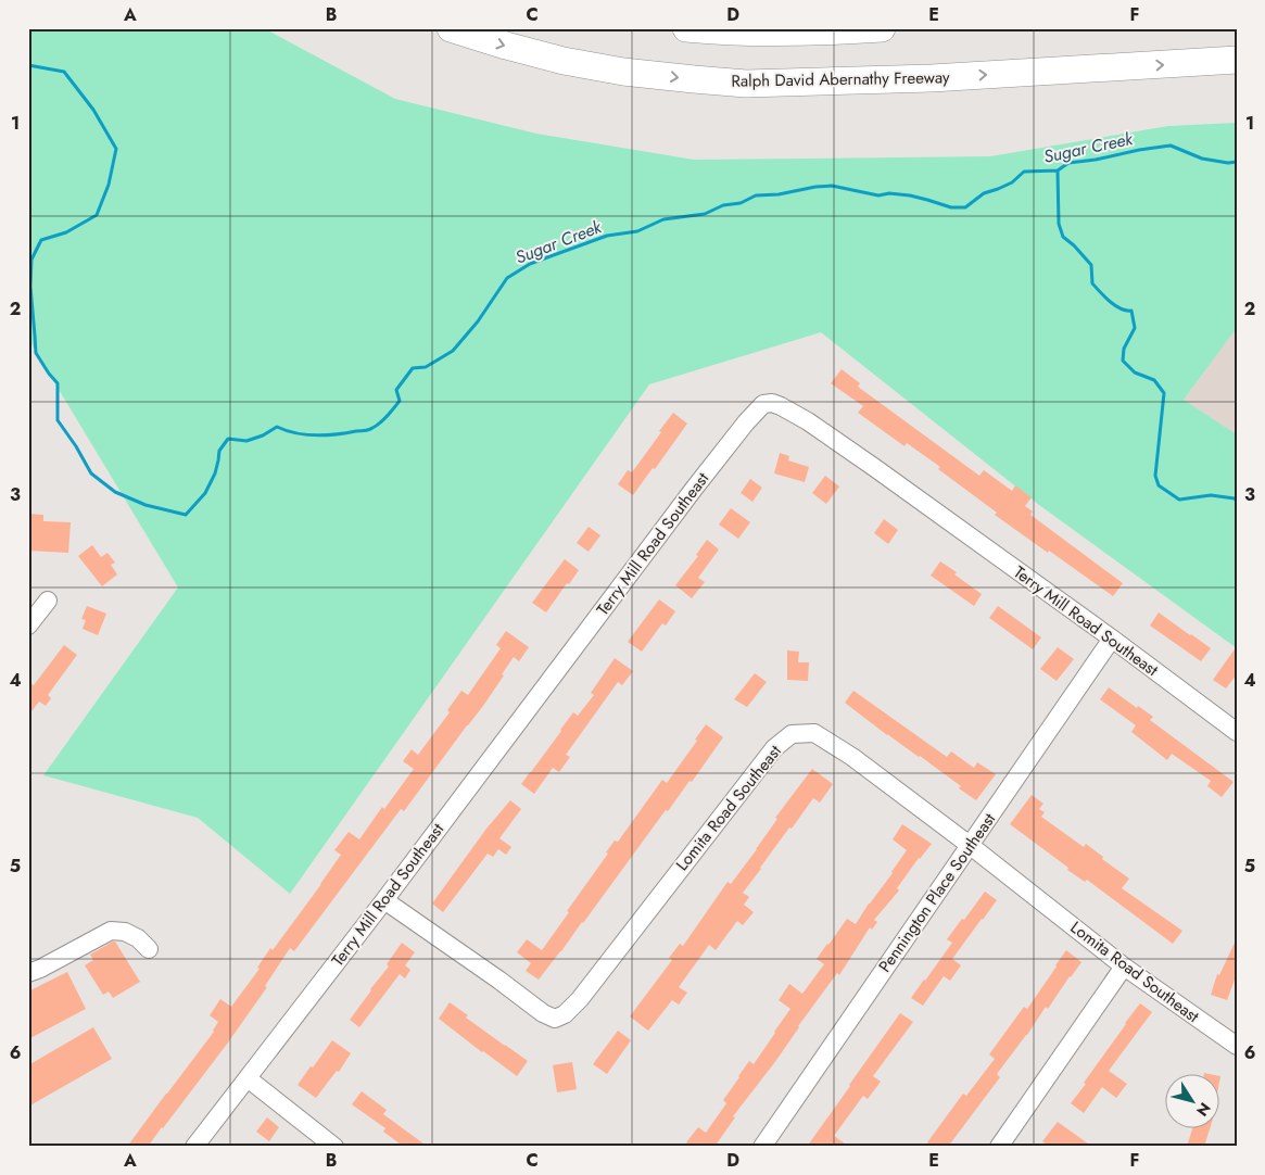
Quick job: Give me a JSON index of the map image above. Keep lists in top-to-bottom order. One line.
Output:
{"streets":{"highway":["Ralph David Abernathy Freeway"],"street":["Terry Mill Road Southeast","Lomita Road Southeast","Pennington Place Southeast"]},"crossings":[["Terry Mill Road Southeast","Lomita Road Southeast"],["Terry Mill Road Southeast","Pennington Place Southeast"],["Lomita Road Southeast","Pennington Place Southeast"]],"one_way":["Ralph David Abernathy Freeway"],"water":["Sugar Creek"],"north":"bottom right","grid":{"columns":["A","B","C","D","E","F"],"rows":["1","2","3","4","5","6"]}}
